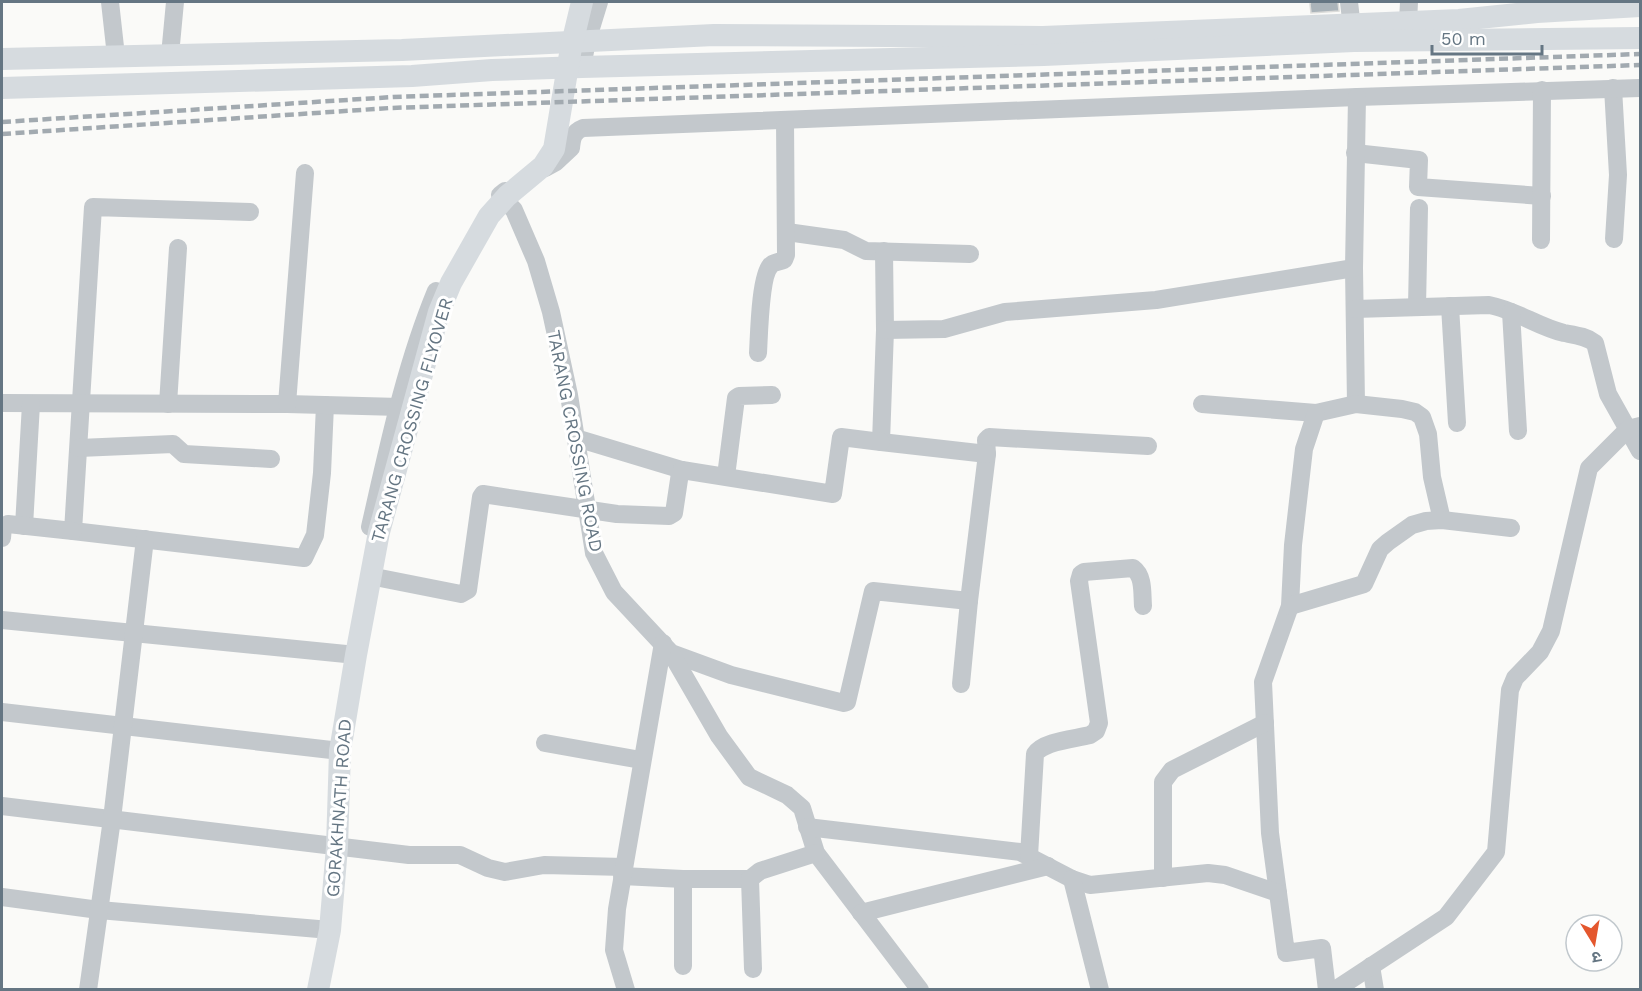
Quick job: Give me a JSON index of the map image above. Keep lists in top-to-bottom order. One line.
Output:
{"streets":{"main road":["TARANG CROSSING FLYOVER","GORAKHNATH ROAD"],"street":["TARANG CROSSING ROAD"]},"crossings":[["TARANG CROSSING FLYOVER","GORAKHNATH ROAD"]],"scale_bar":"50 m","north":"bottom"}
